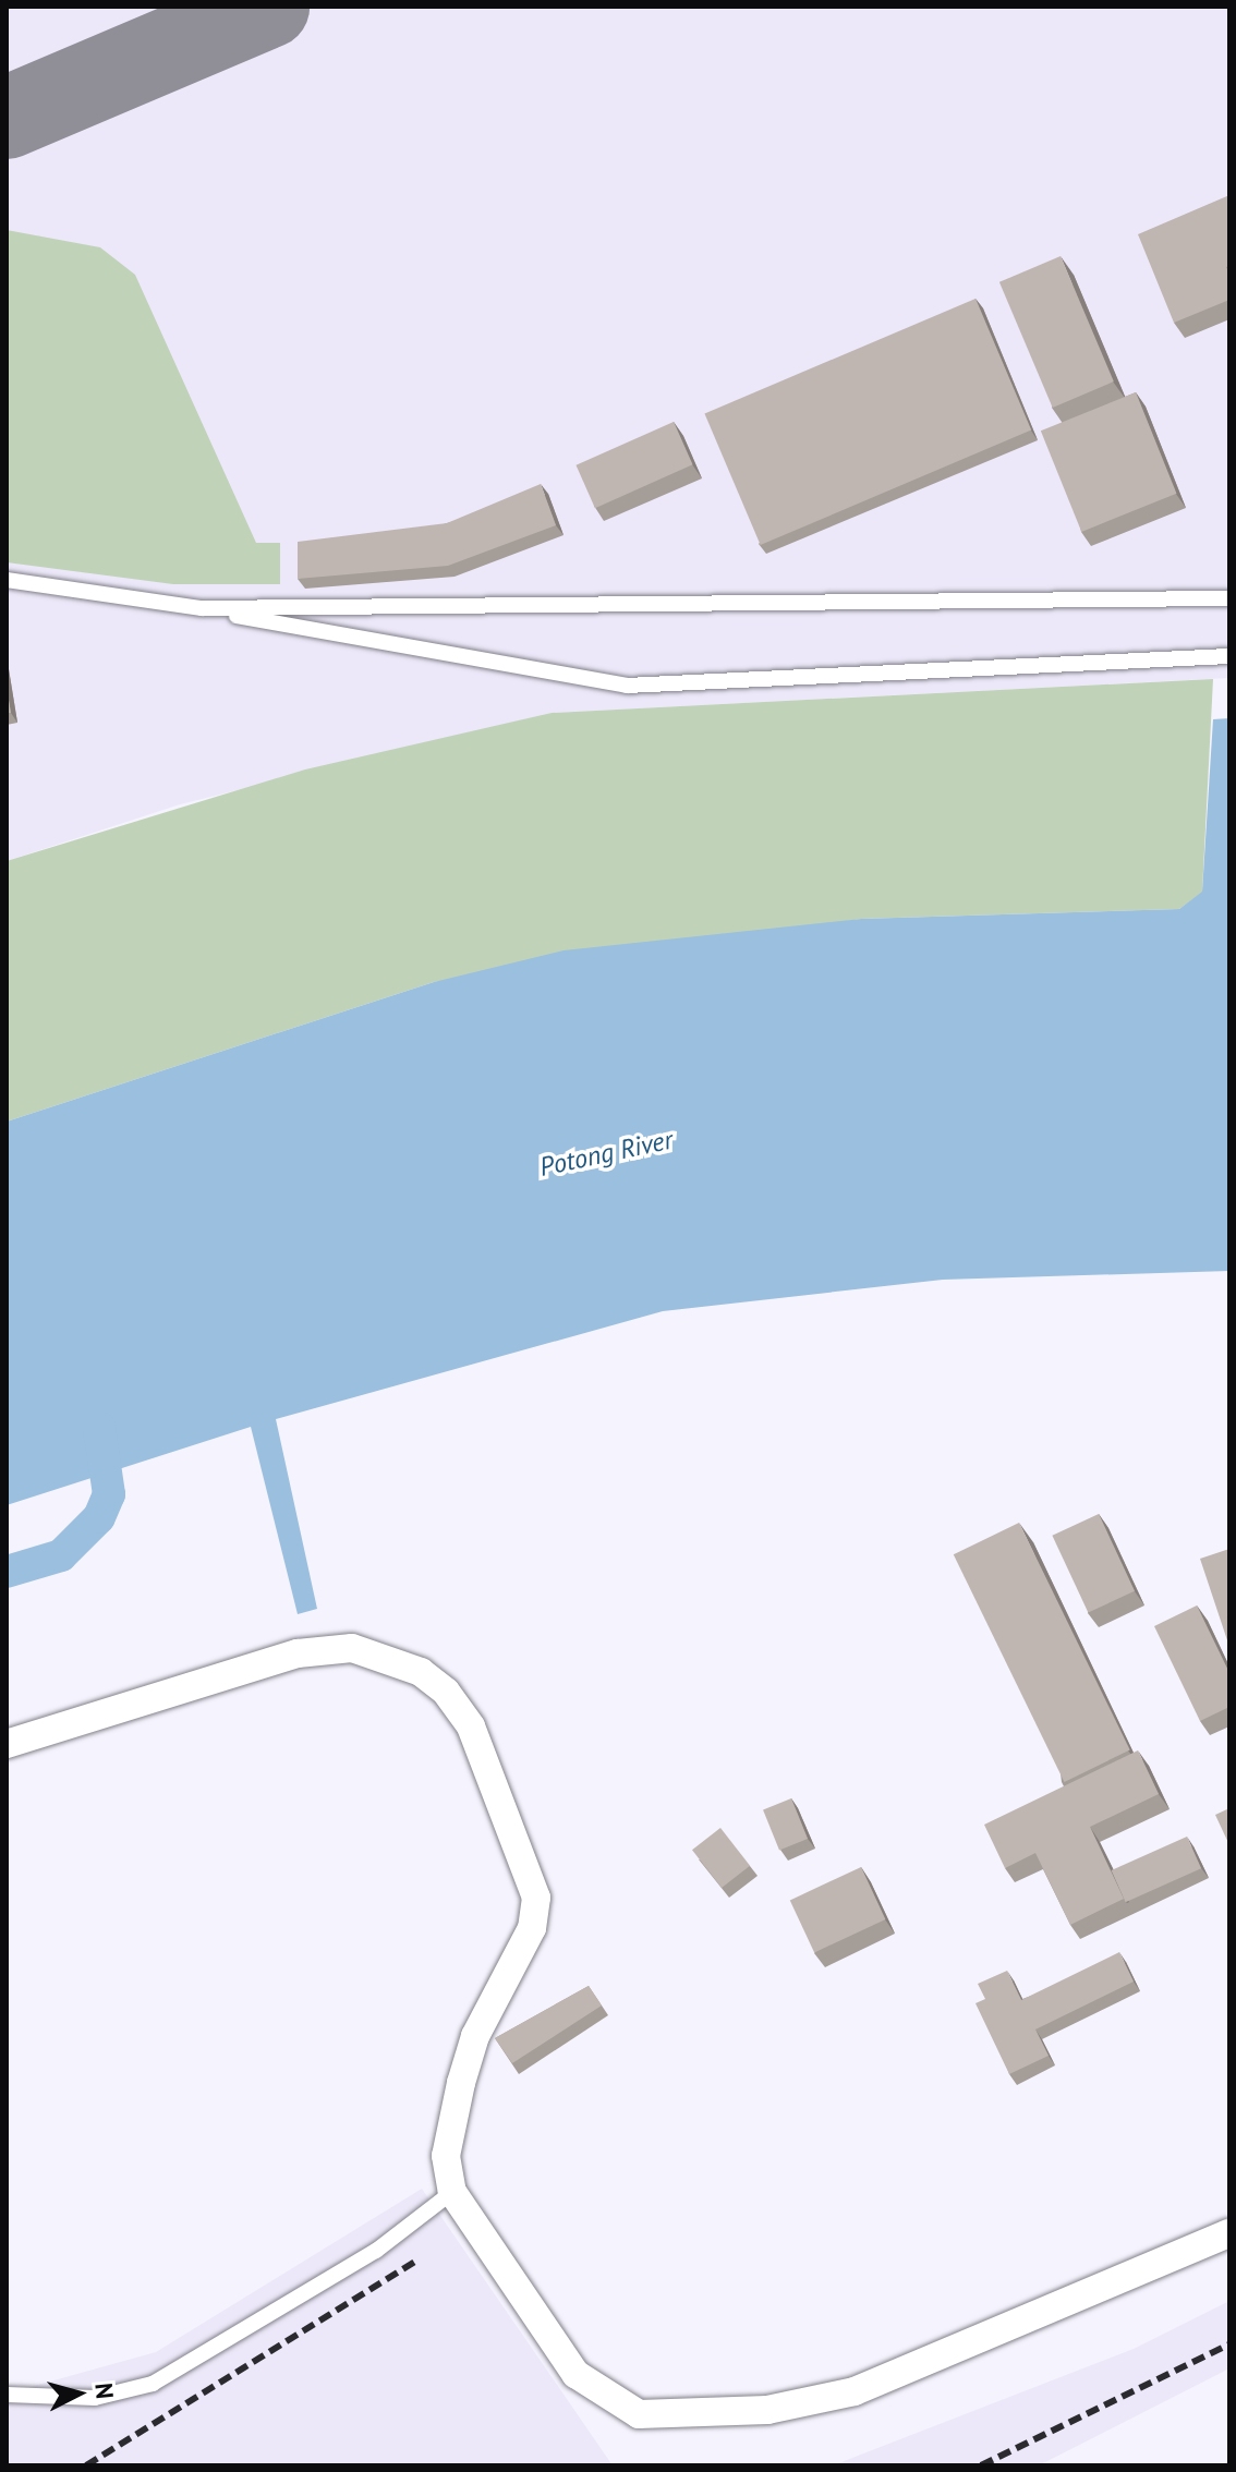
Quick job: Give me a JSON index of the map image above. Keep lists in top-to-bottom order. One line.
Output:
{"water":["Potong River"],"north":"right"}
